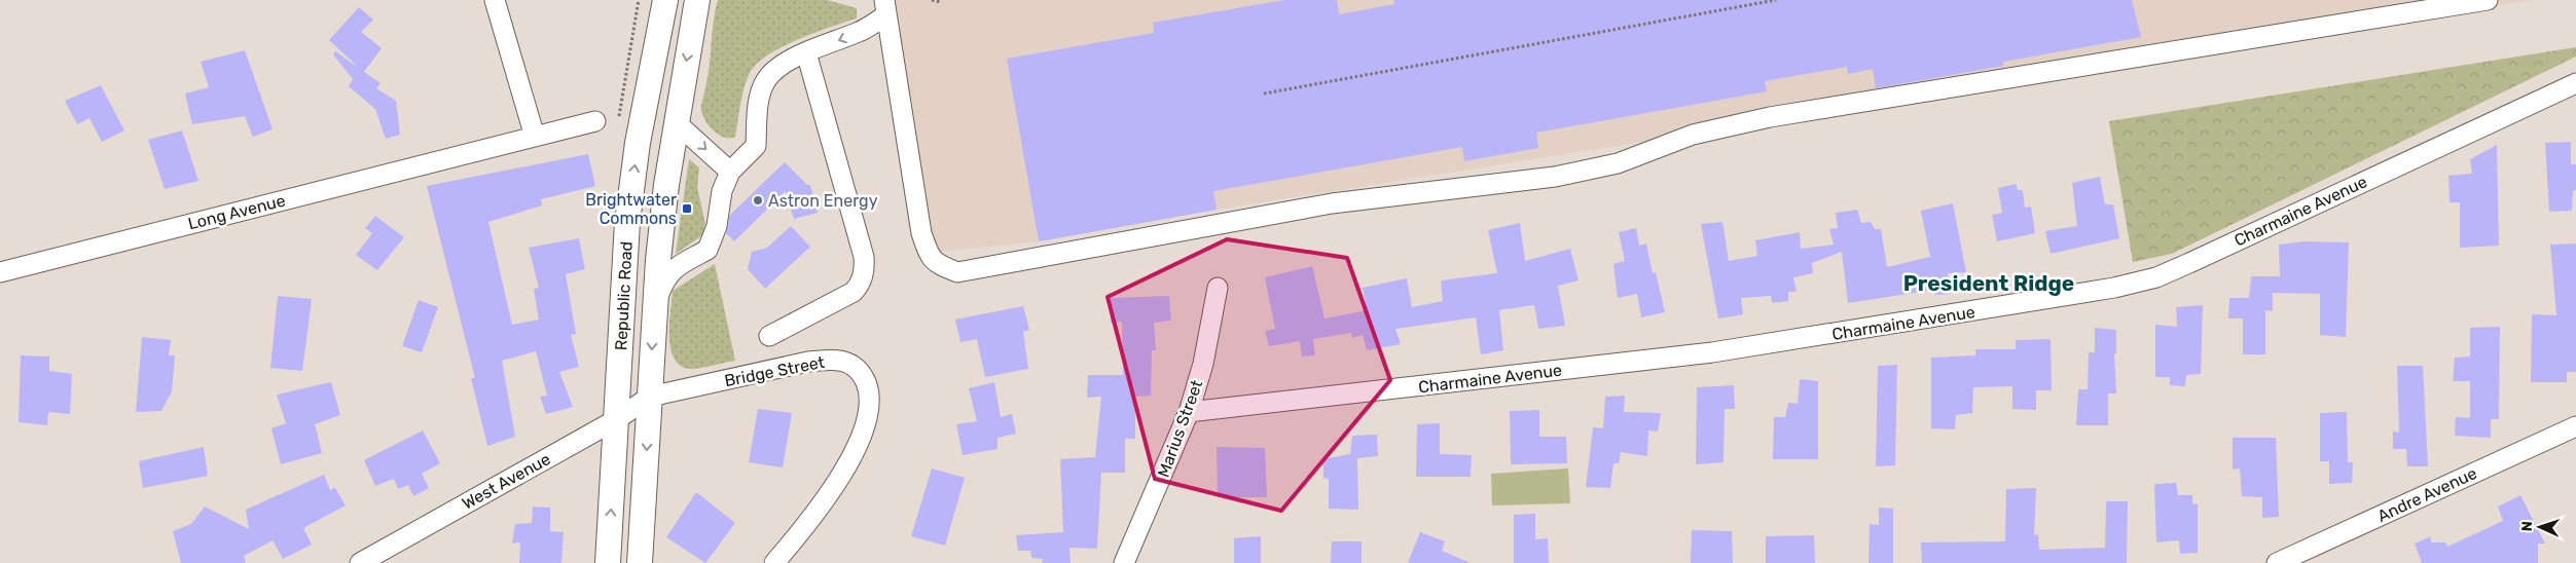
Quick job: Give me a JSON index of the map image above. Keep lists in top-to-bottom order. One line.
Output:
{"streets":{"main road":["Republic Road"],"street":["Charmaine Avenue","Long Avenue","Bridge Street","Marius Street","West Avenue","Andre Avenue"]},"crossings":[["Charmaine Avenue","Marius Street"],["Republic Road","Bridge Street"],["Republic Road","West Avenue"],["Bridge Street","West Avenue"]],"districts":["President Ridge"],"places":{"other":["Astron Energy"],"transit":["Brightwater Commons"]},"north":"left"}
